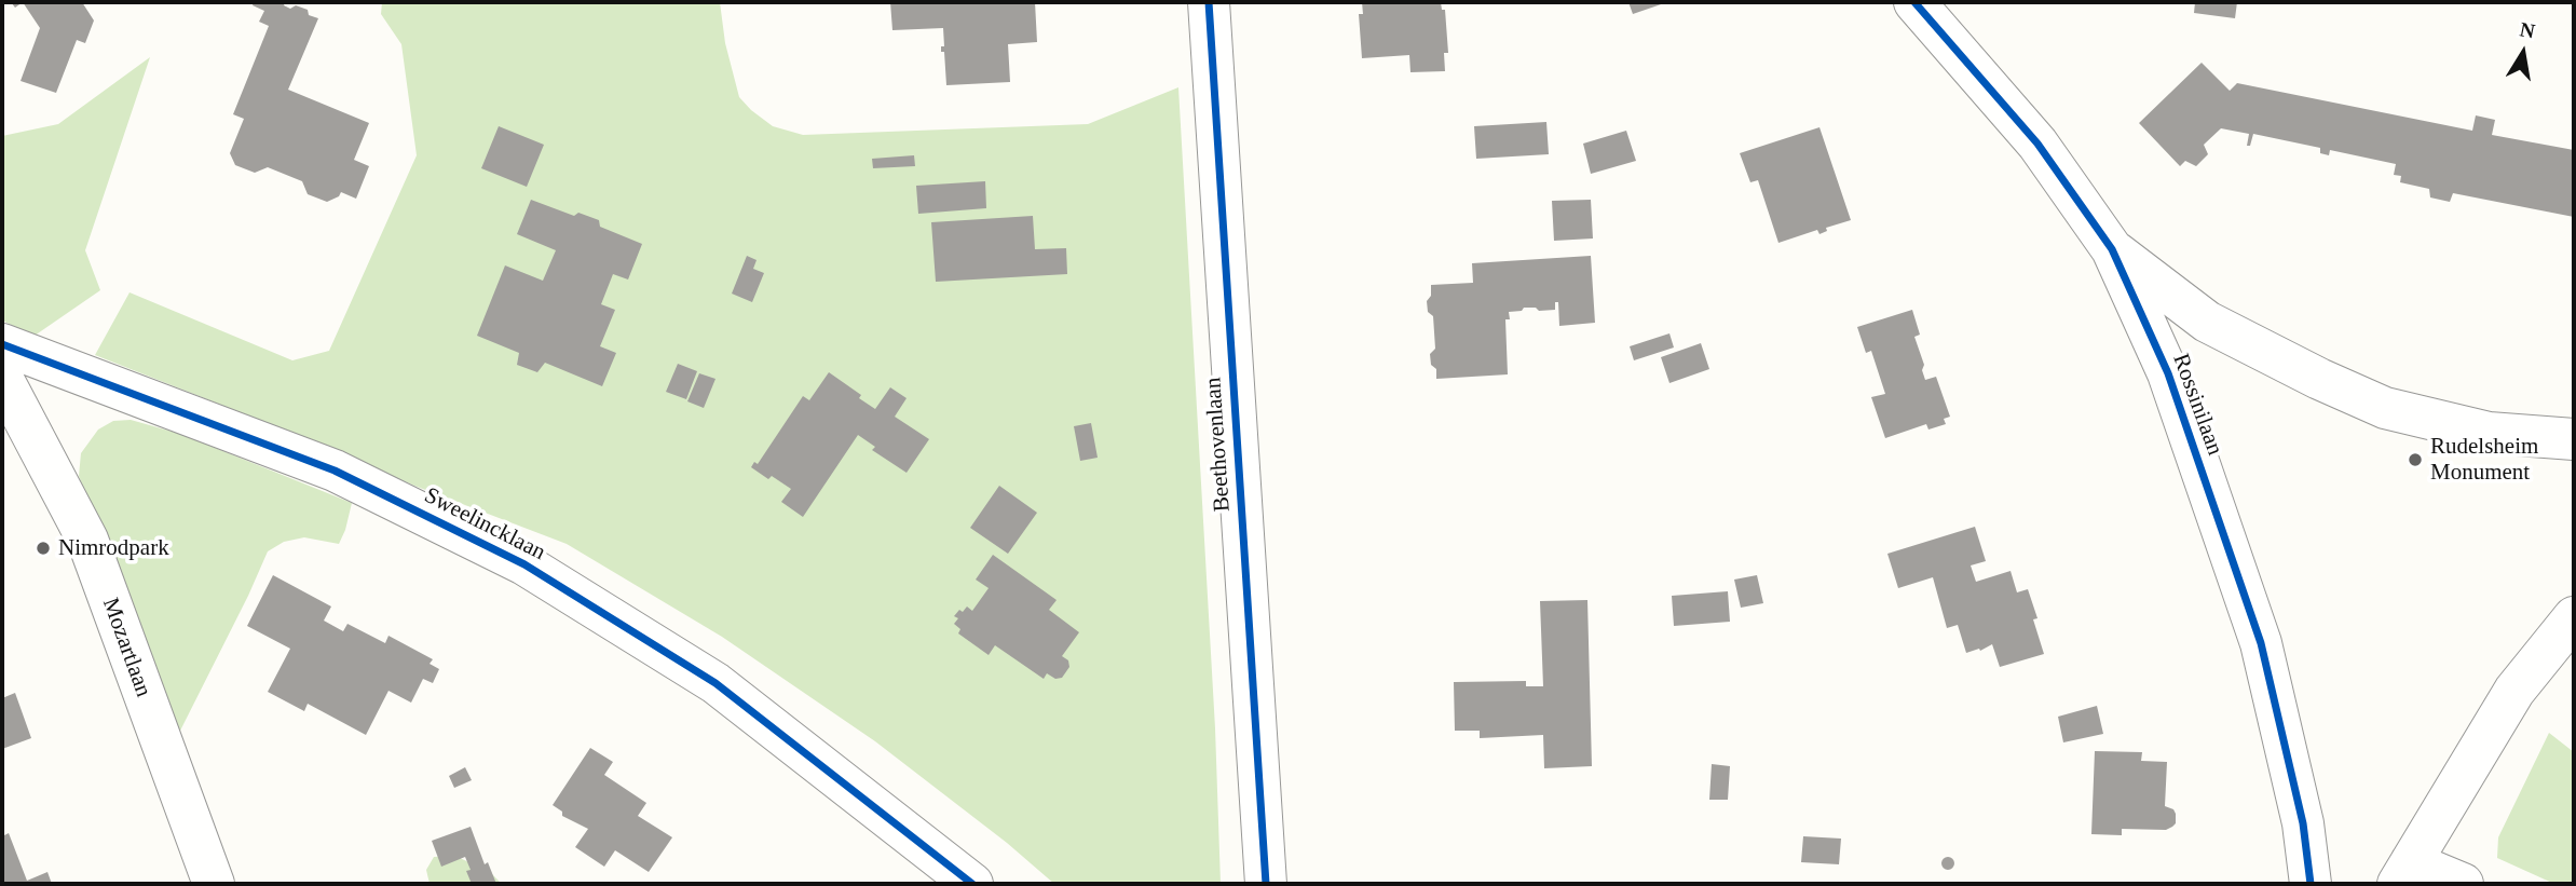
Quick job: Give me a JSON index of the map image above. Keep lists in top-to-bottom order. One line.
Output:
{"streets":{"street":["Rossinilaan","Beethovenlaan","Sweelincklaan","Mozartlaan"]},"places":["Rudelsheim Monument","Nimrodpark"],"north":"top"}
